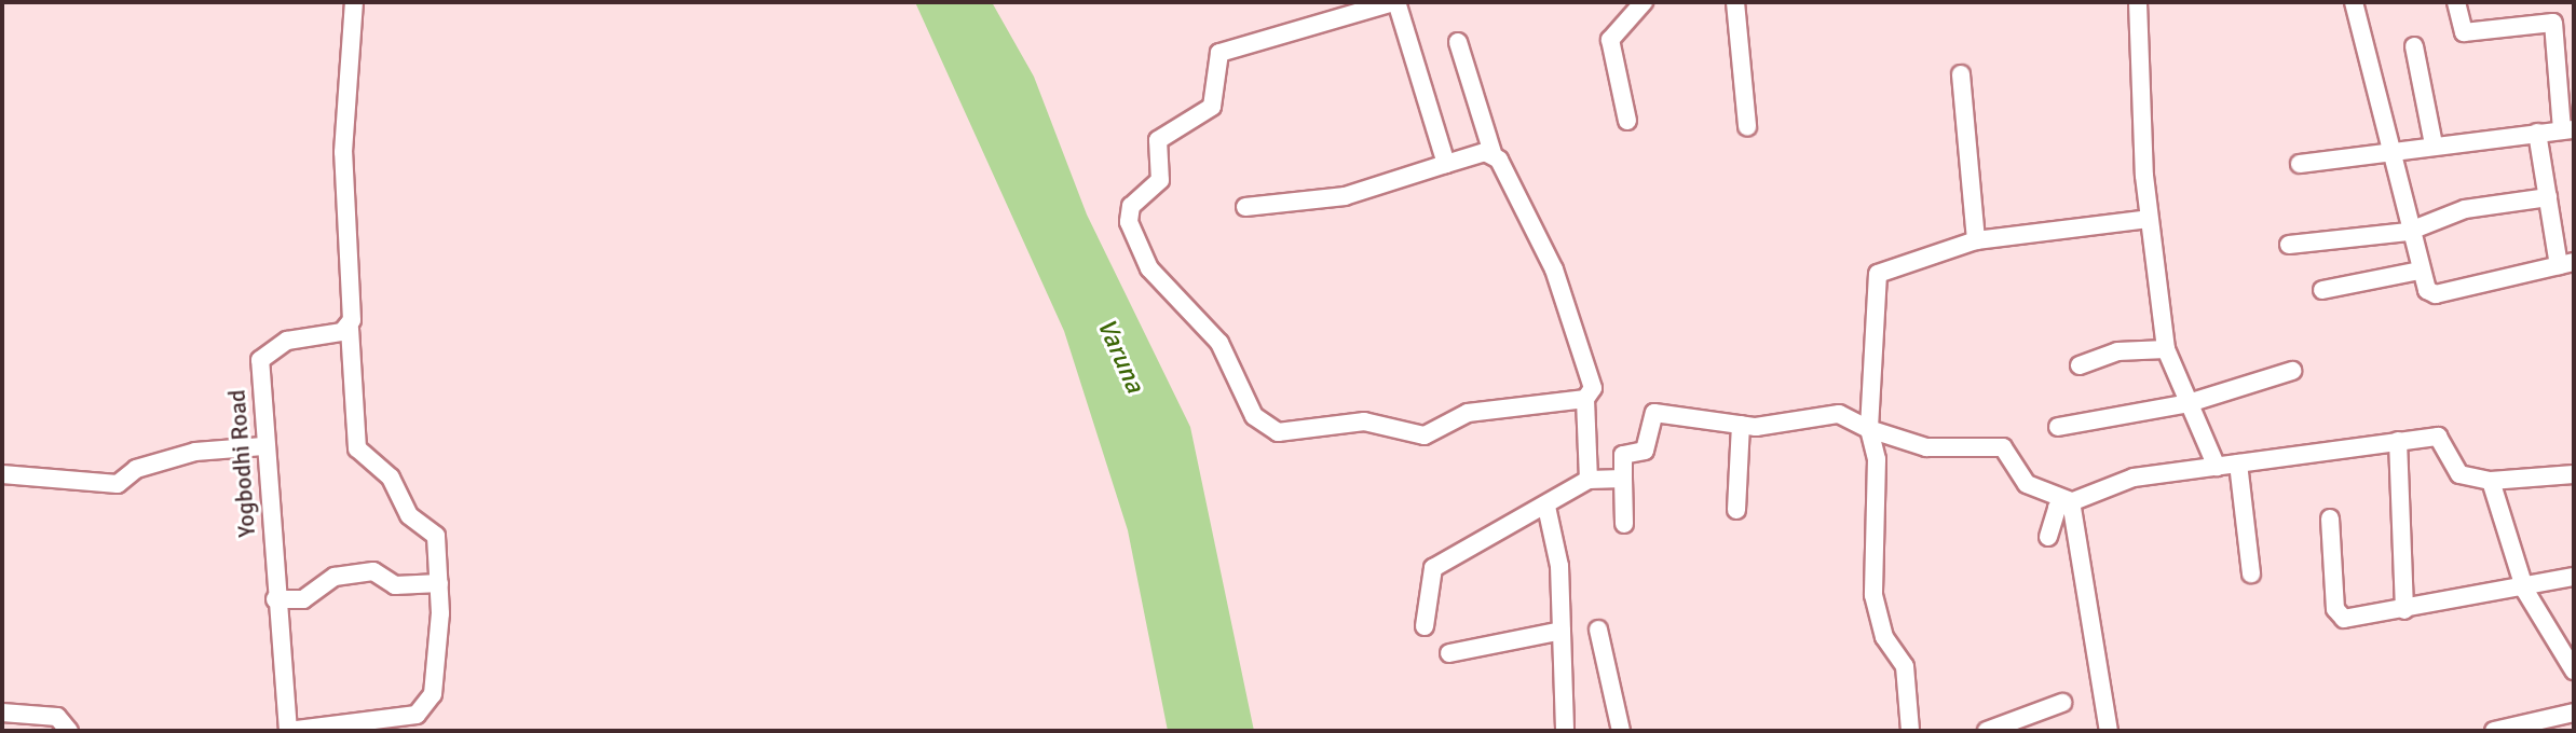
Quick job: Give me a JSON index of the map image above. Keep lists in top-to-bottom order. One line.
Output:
{"streets":{"street":["Yogbodhi Road"]},"water":["Varuna"]}
